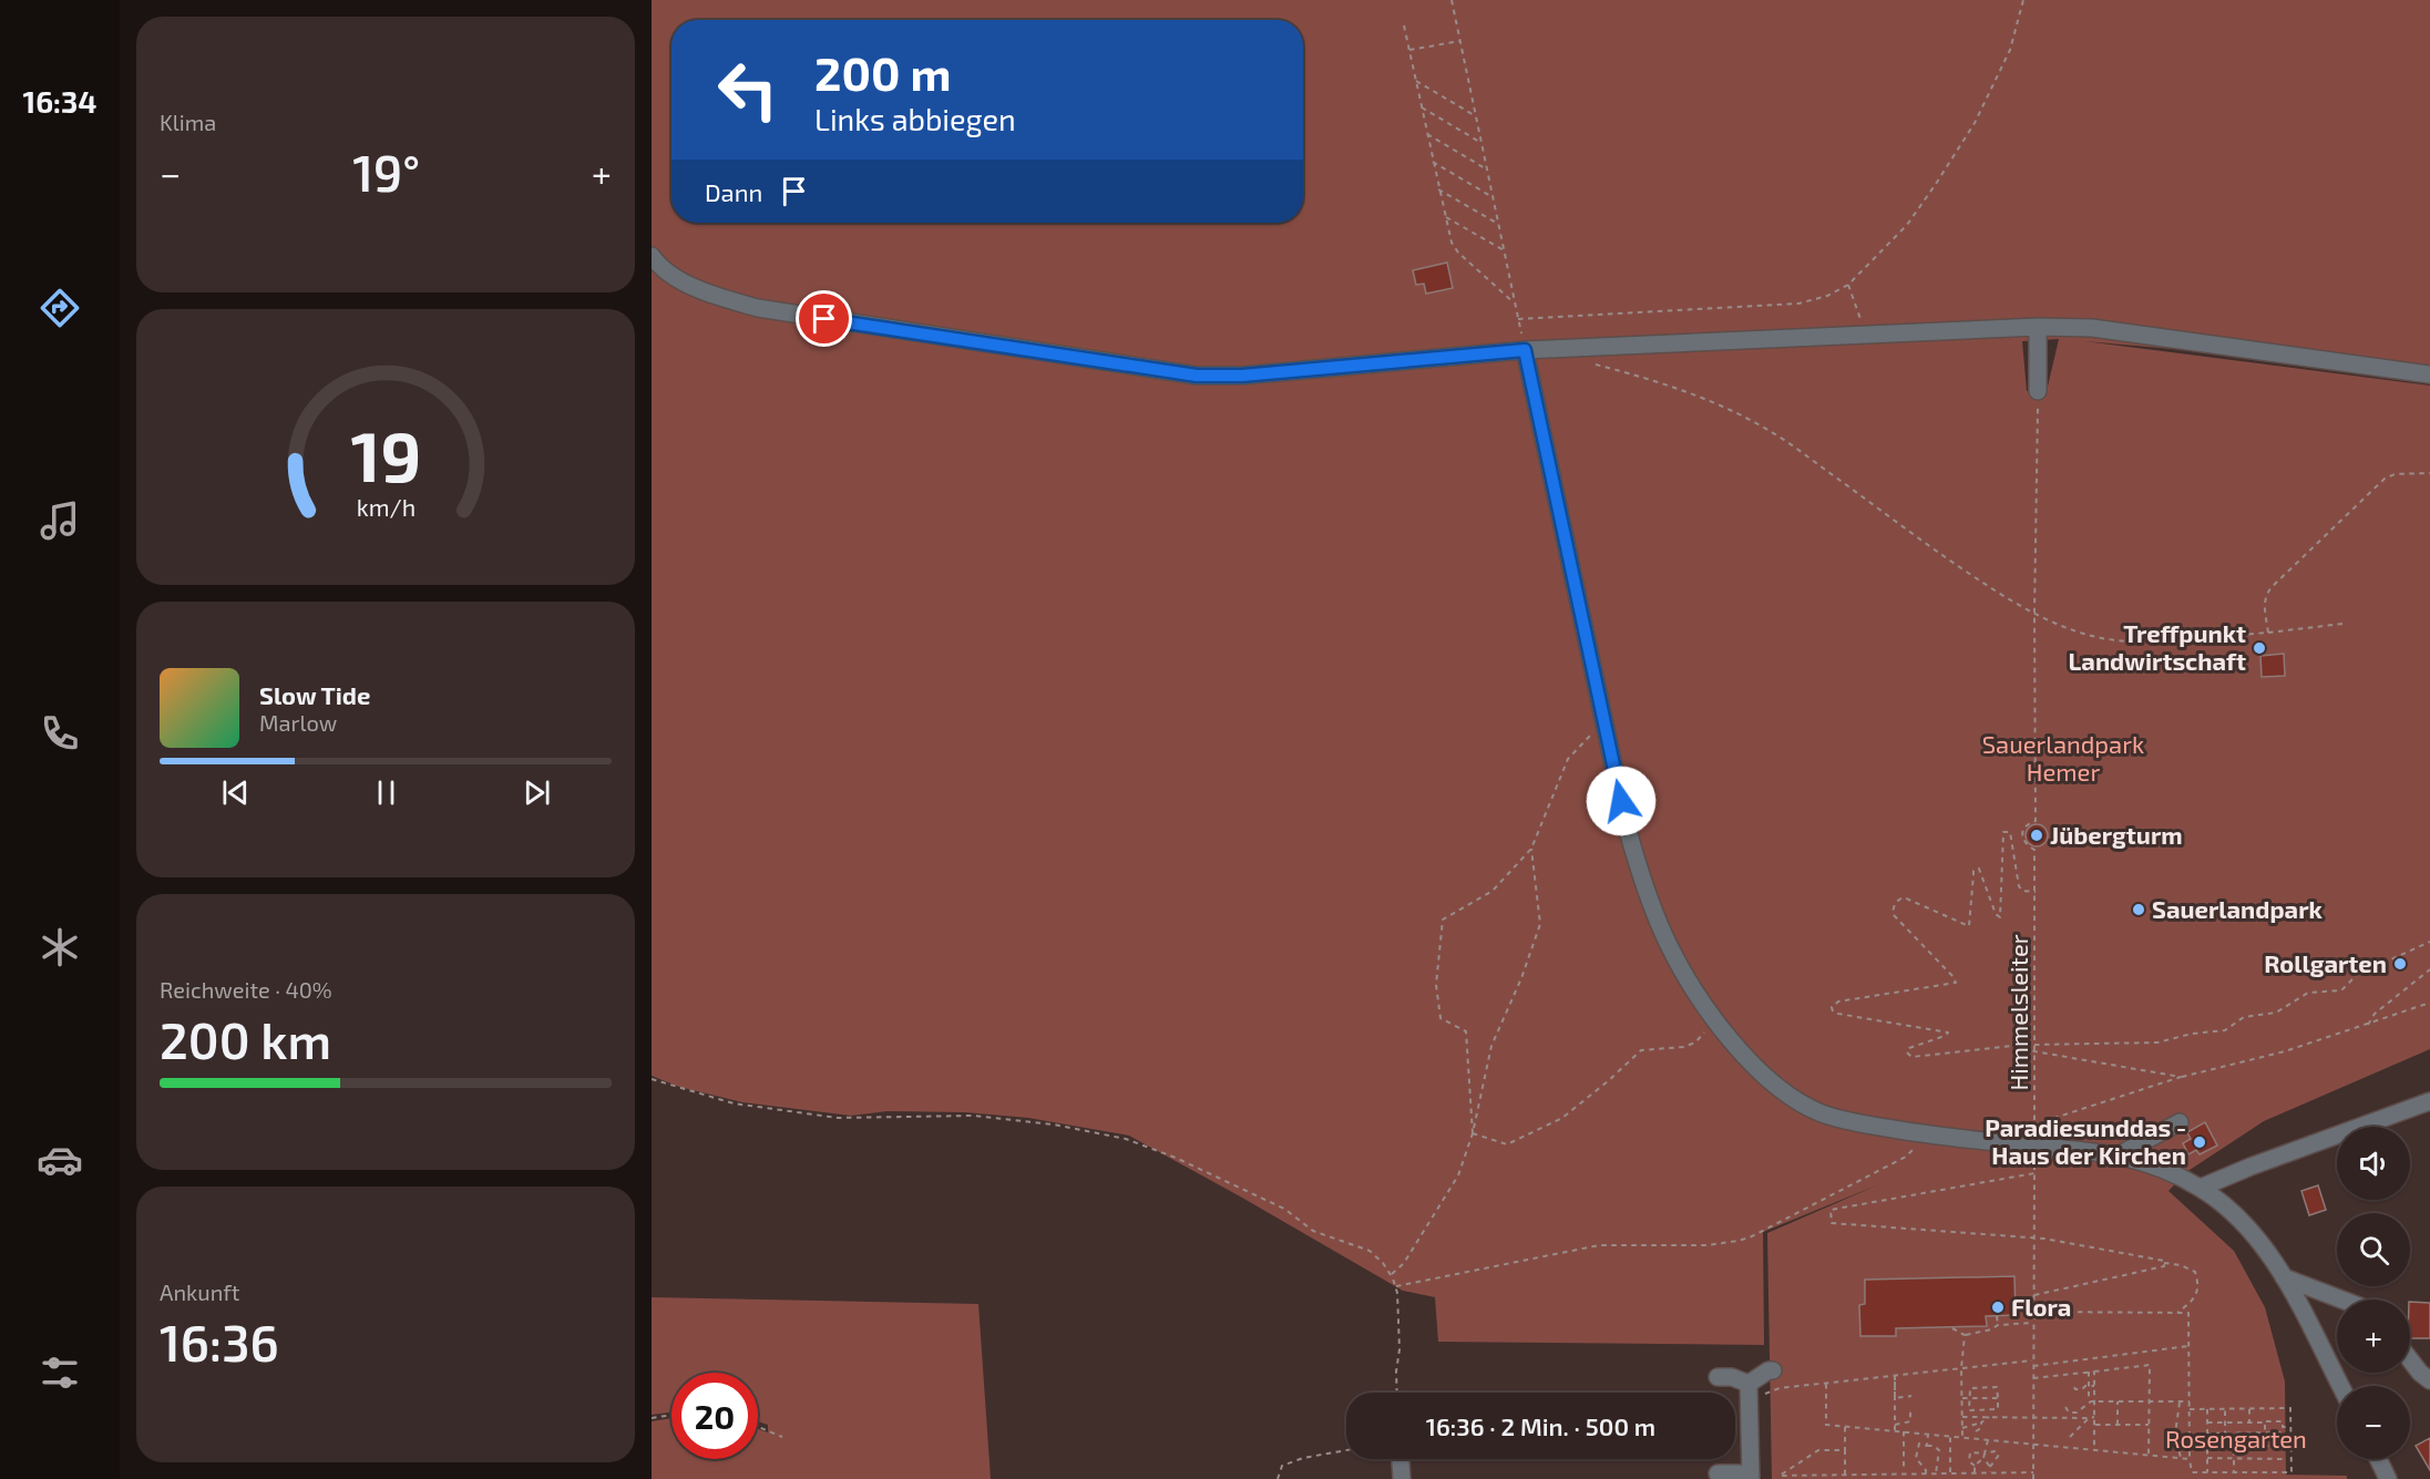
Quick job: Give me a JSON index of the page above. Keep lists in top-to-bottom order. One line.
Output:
{"streets":{"path":["Himmelsleiter"]},"parks":["Sauerlandpark Hemer","Rosengarten"],"places":["Treffpunkt Landwirtschaft","Jübergturm","Sauerlandpark","Rollgarten","Paradiesunddas - Haus der Kirchen","Flora"],"page":{"tabs":"16:34","tile":["Klima",["Reichweite · 40%","200 km"],["Ankunft","16:36"]],"turn":["200 m","Links abbiegen"],"heat":["−","19°","+"],"then":"Dann","song":["Slow Tide","Marlow"],"map_buttons":["+","−"],"limit":"20","trip":"16:36 · 2 Min. · 500 m","gauge":["19","km/h"]}}
